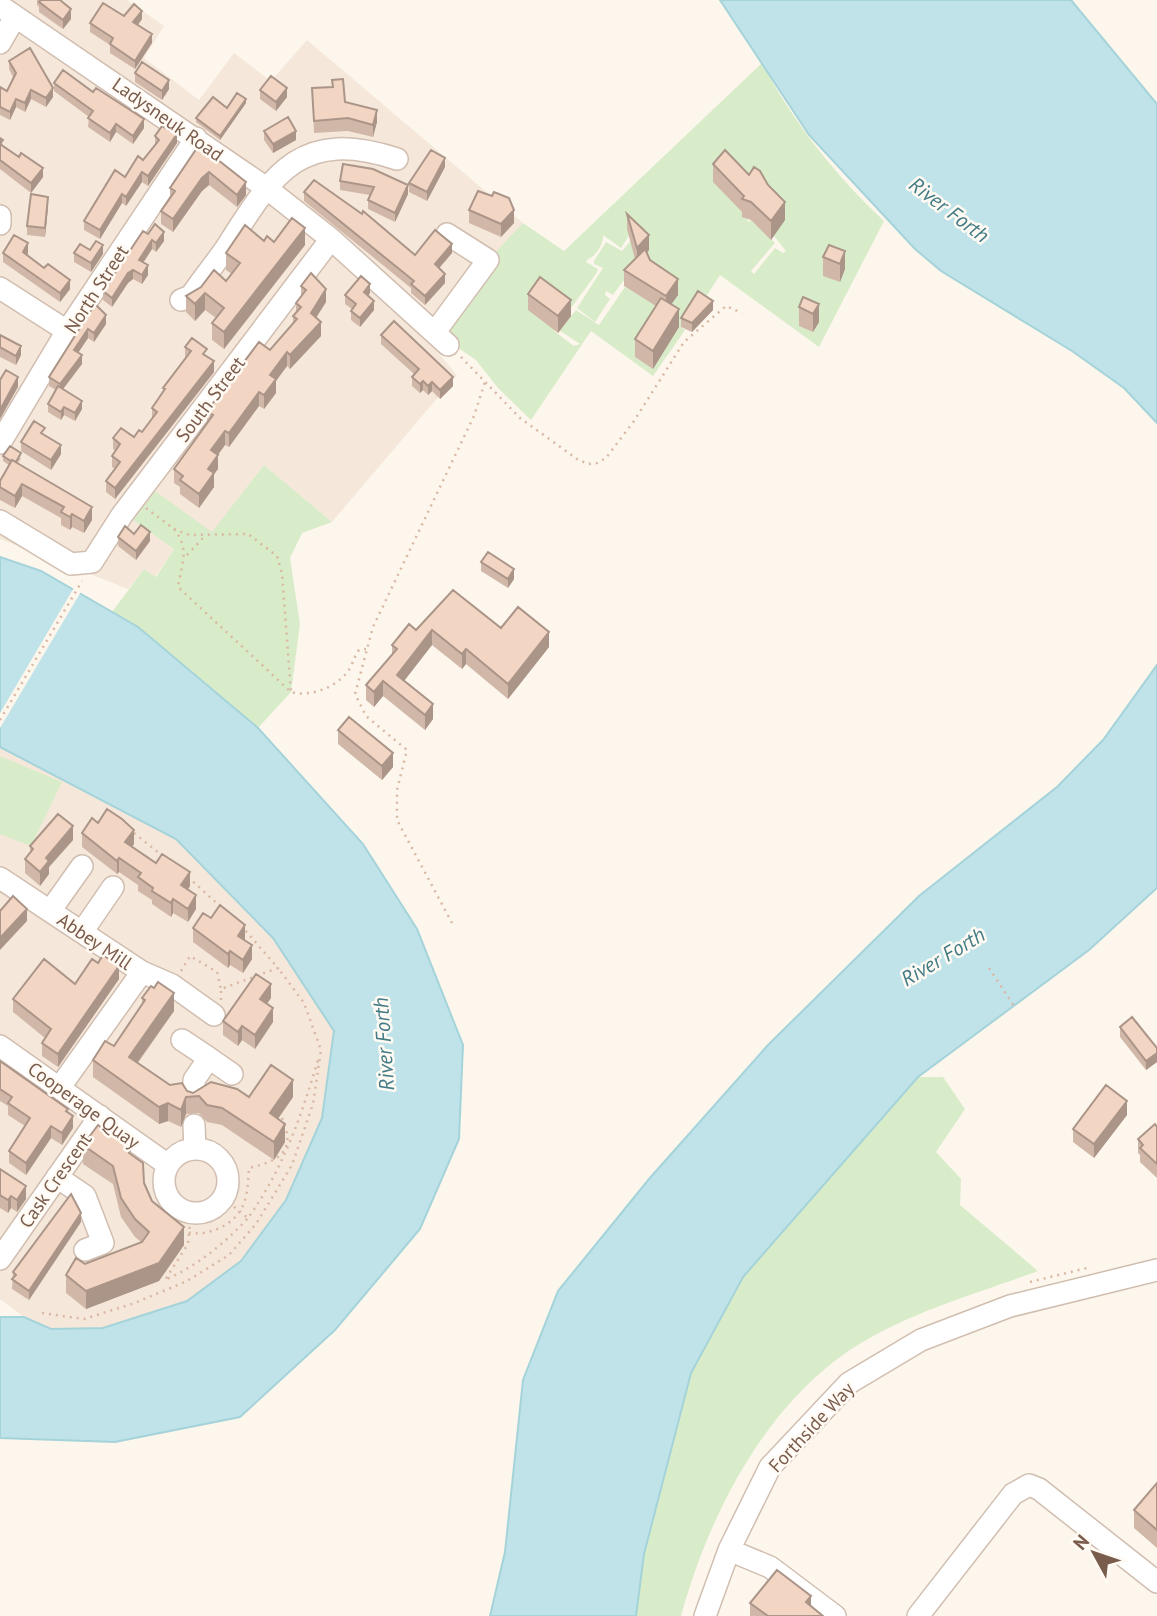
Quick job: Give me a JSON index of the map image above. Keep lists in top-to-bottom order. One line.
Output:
{"streets":{"street":["Ladysneuk Road","North Street","South Street","Abbey Mill","Cooperage Quay","Cask Crescent","Forthside Way"]},"crossings":[["Ladysneuk Road","North Street"],["Ladysneuk Road","South Street"],["Abbey Mill","Cooperage Quay"],["Cooperage Quay","Cask Crescent"]],"water":["River Forth"],"north":"top left"}
